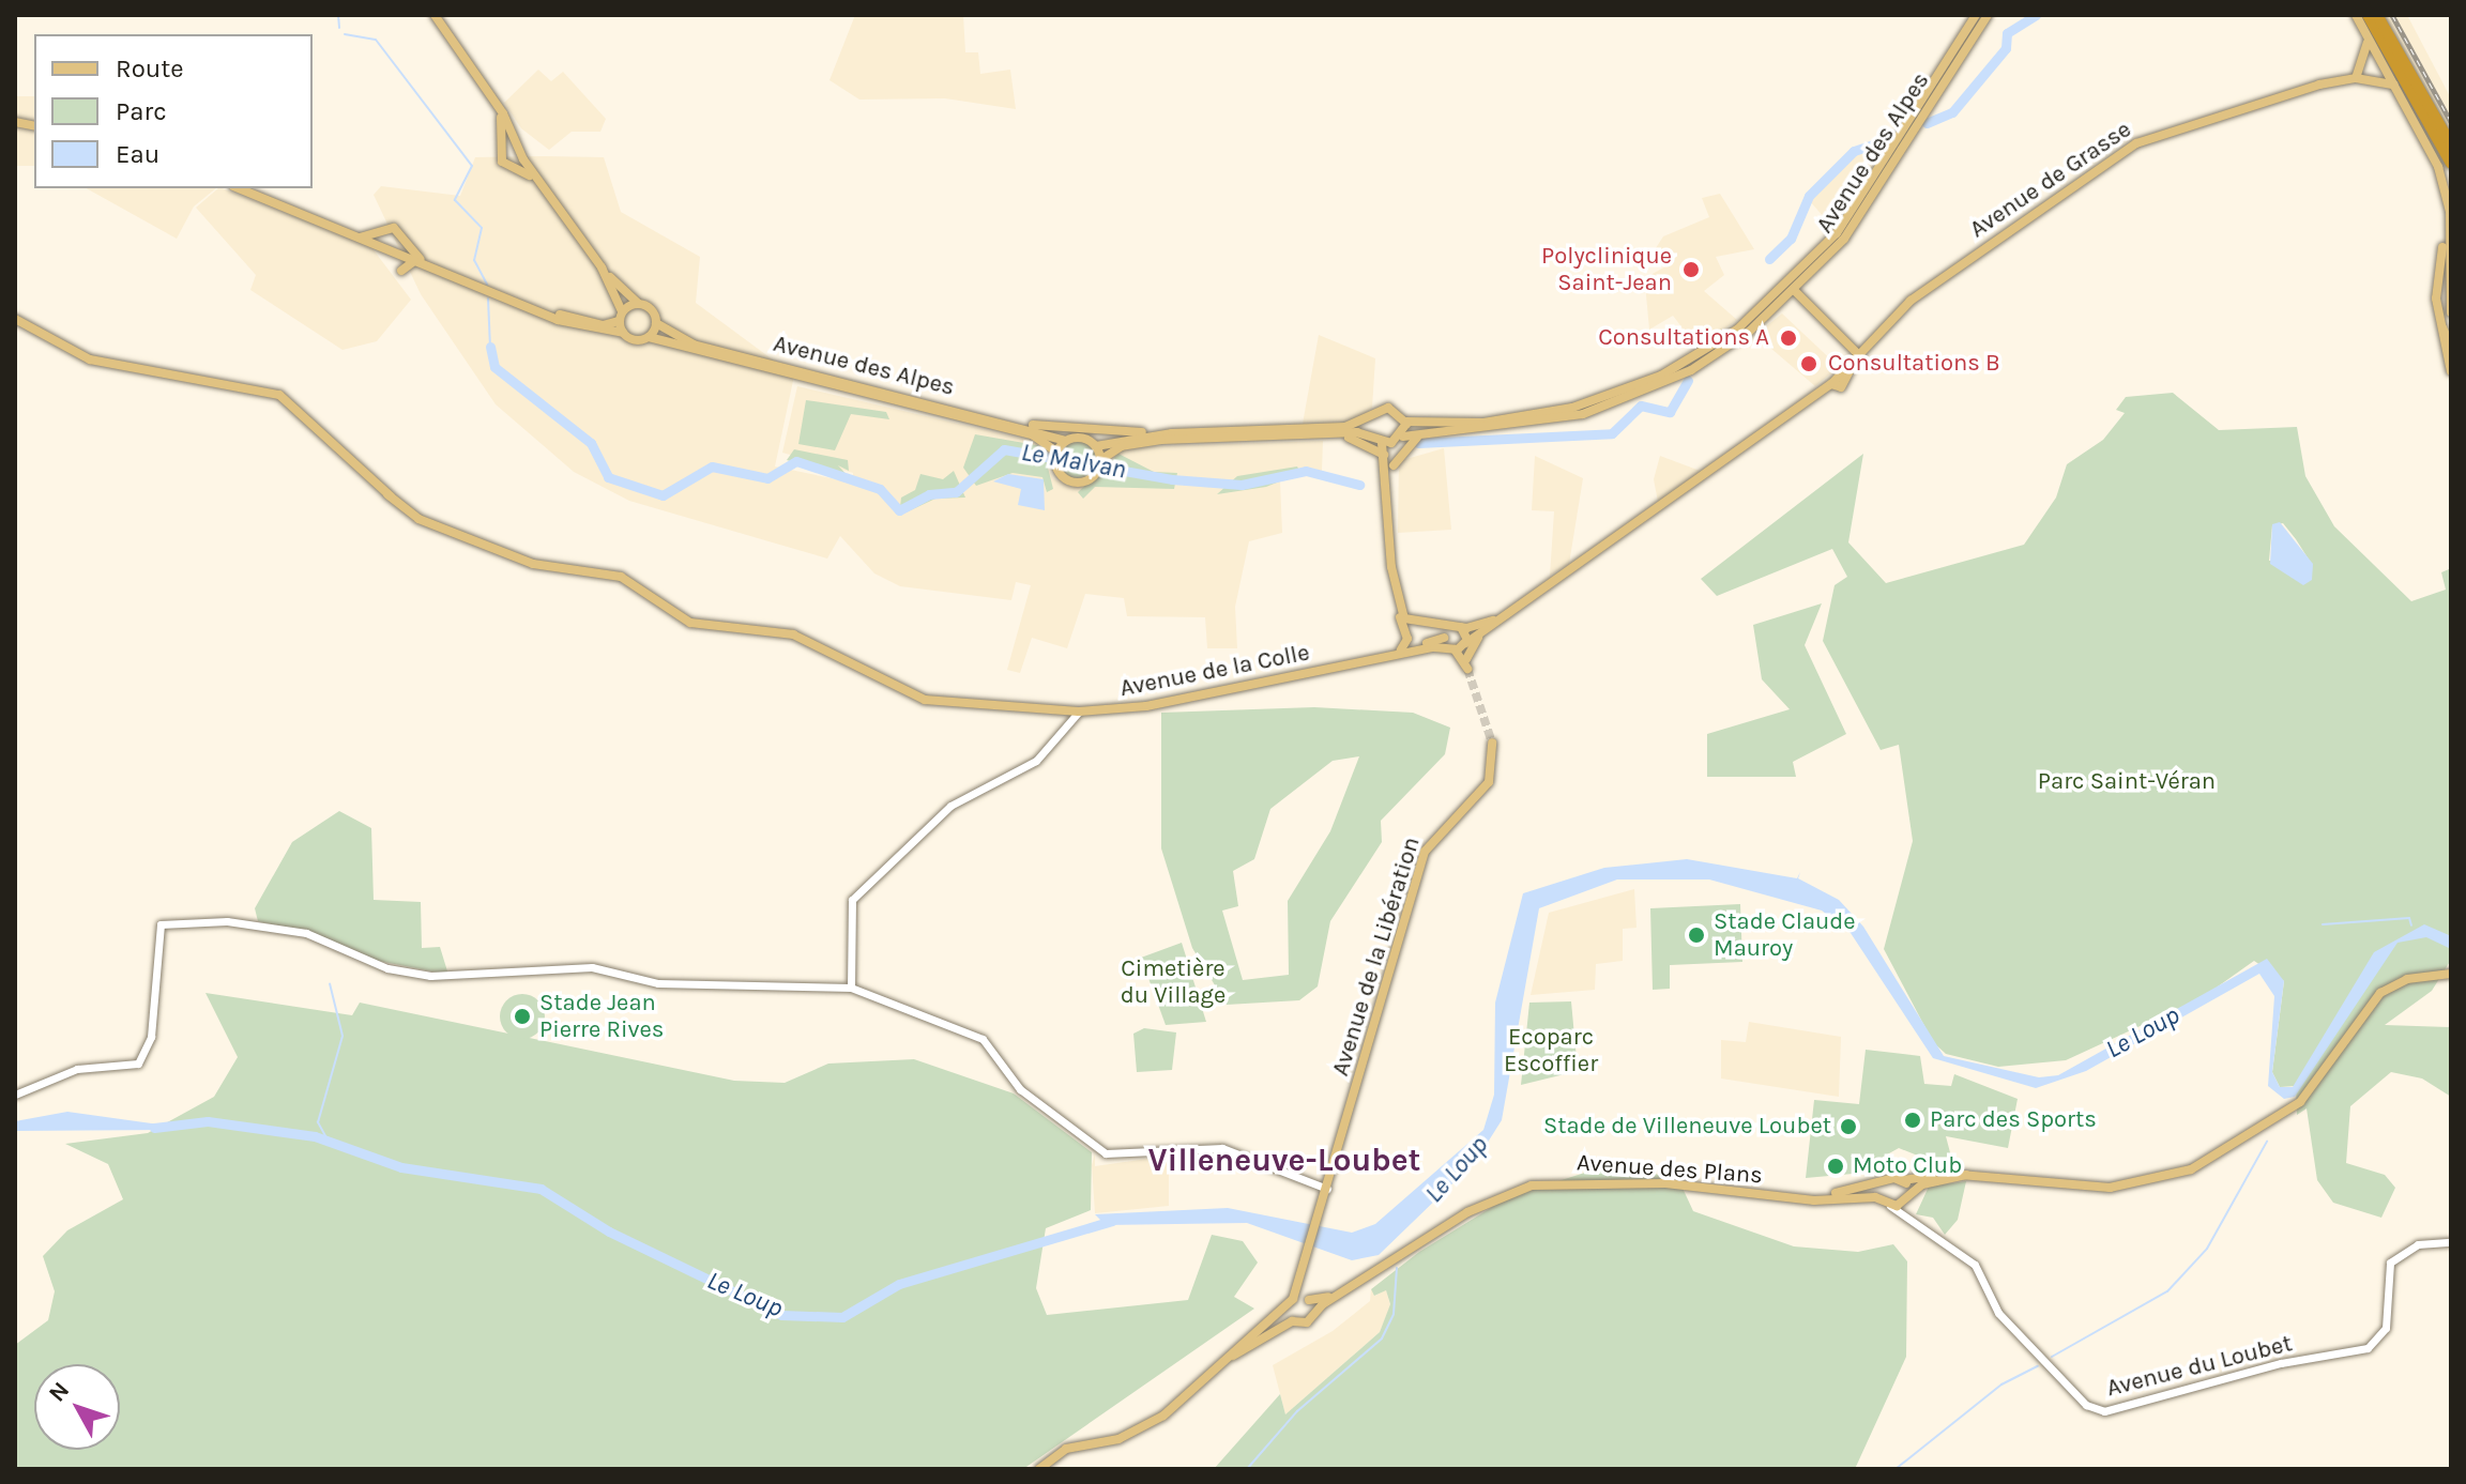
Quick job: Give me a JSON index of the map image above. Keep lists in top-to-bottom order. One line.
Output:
{"streets":{"main road":["Avenue des Alpes","Avenue de Grasse","Avenue de la Colle","Avenue de la Libération","Avenue des Plans"],"street":["Avenue du Loubet"]},"crossings":[["Avenue de la Libération","Avenue des Plans"],["Avenue des Plans","Avenue du Loubet"]],"districts":["Villeneuve-Loubet"],"water":["Le Malvan","Le Loup"],"parks":["Parc Saint-Véran","Cimetière du Village","Ecoparc Escoffier"],"places":["Polyclinique Saint-Jean","Consultations A","Consultations B","Stade Claude Mauroy","Stade Jean Pierre Rives","Parc des Sports","Stade de Villeneuve Loubet","Moto Club"],"legend":["Route","Parc","Eau"],"north":"top left"}
